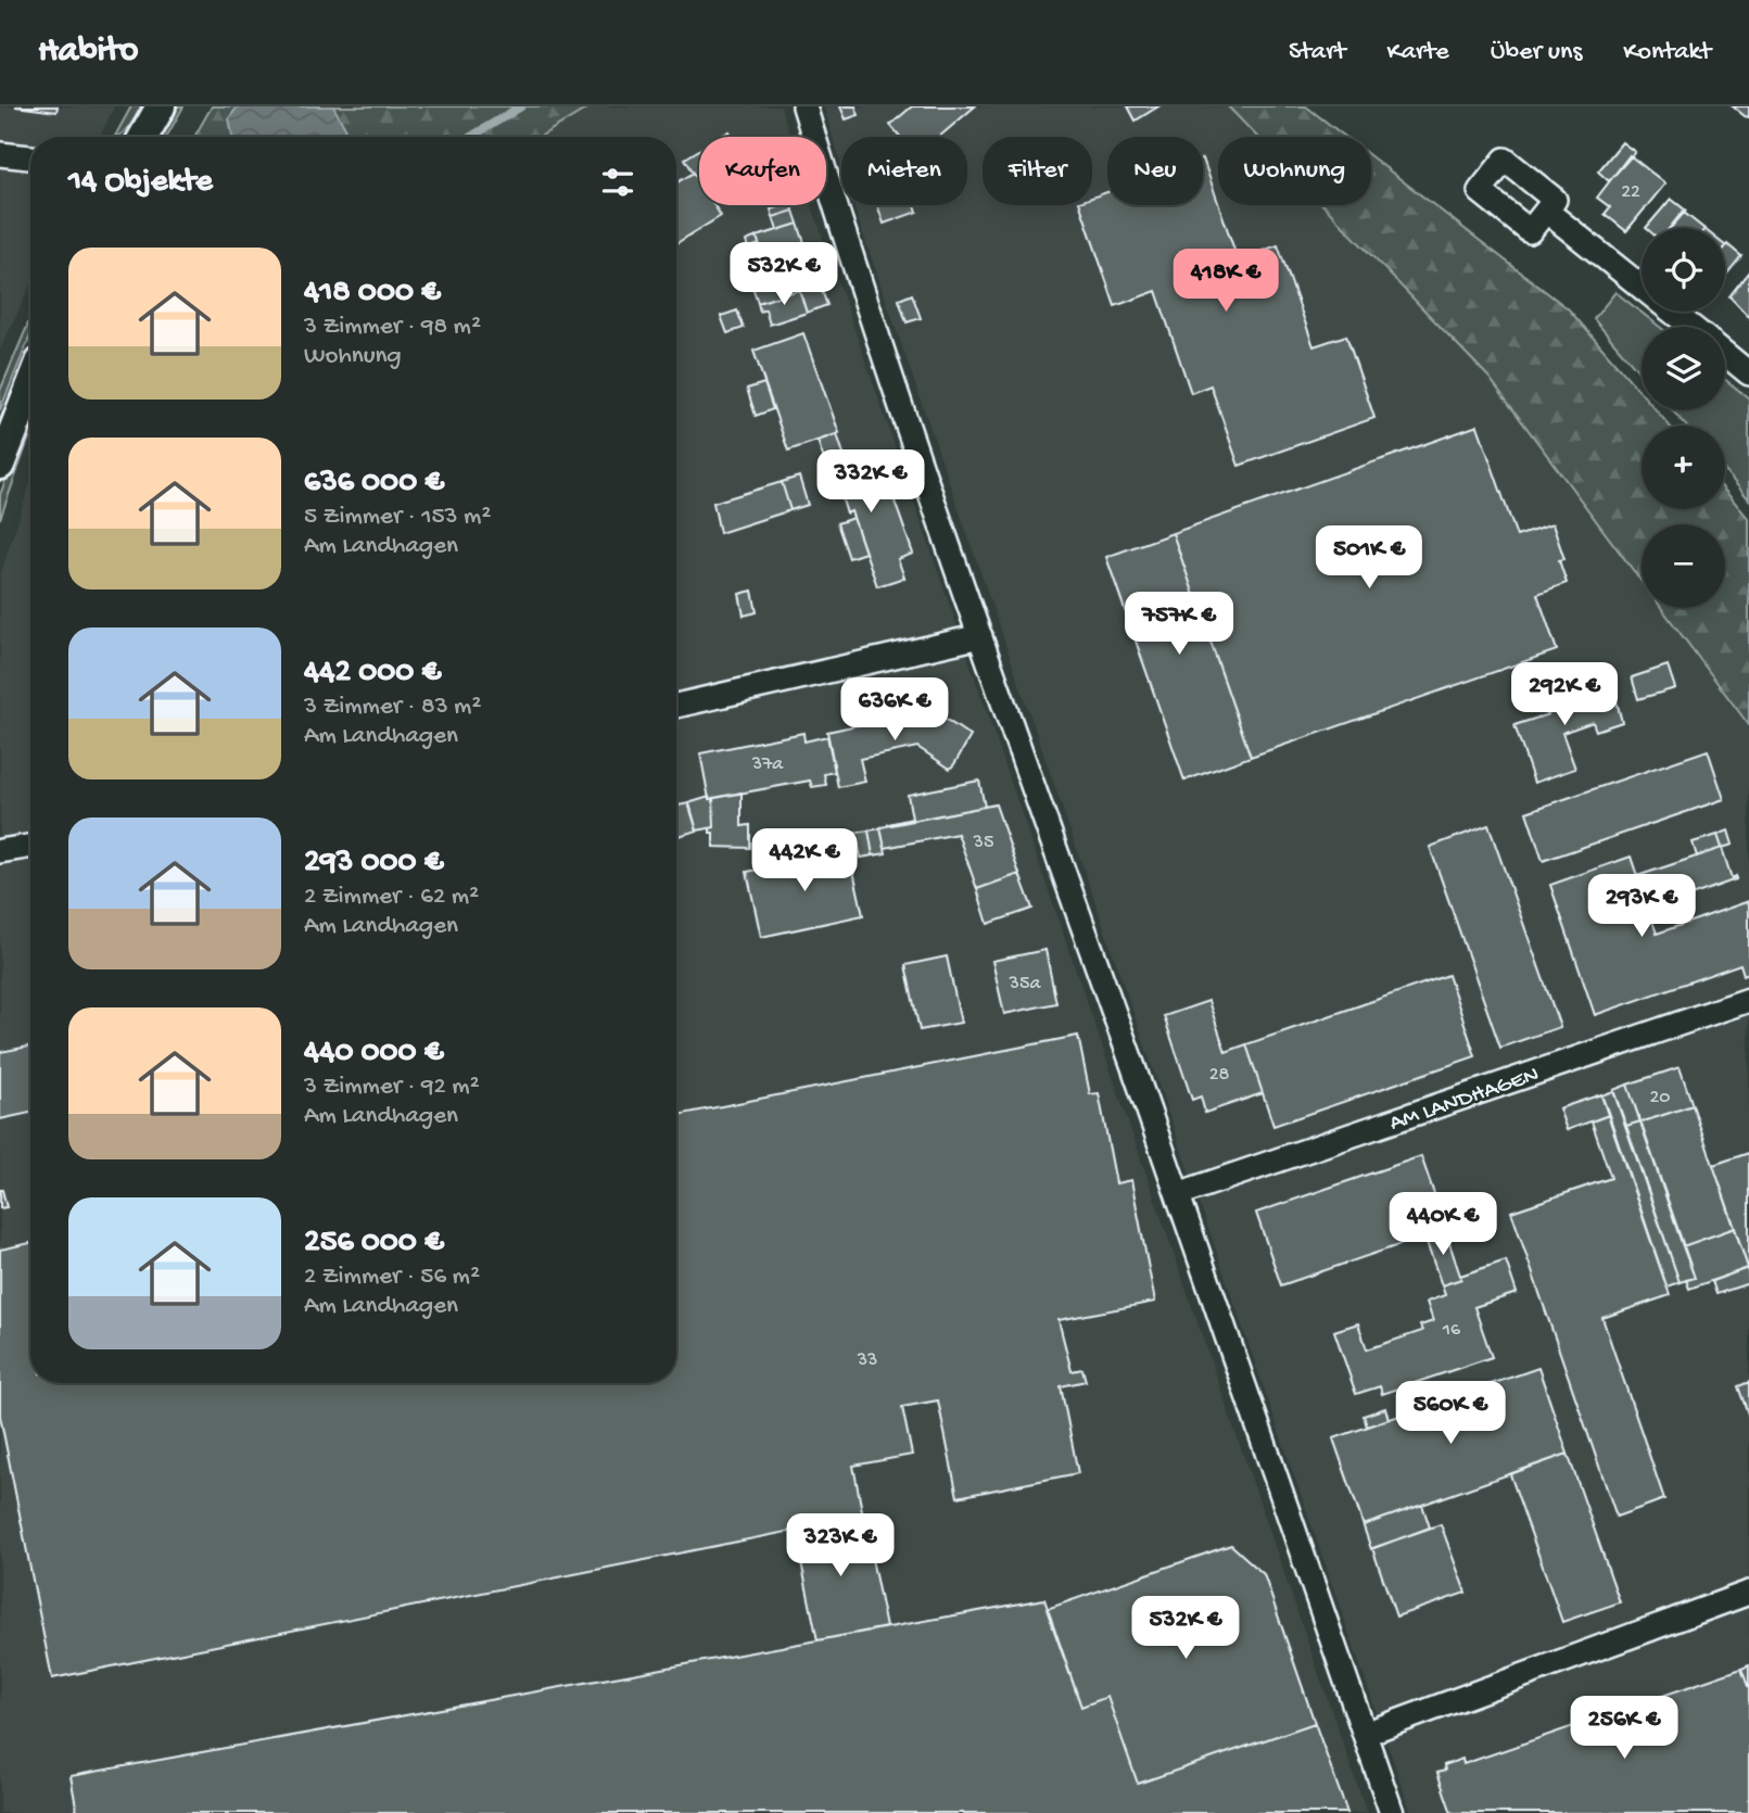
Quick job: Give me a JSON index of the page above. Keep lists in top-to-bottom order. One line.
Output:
{"streets":{"street":["AM LANDHAGEN"]},"house_numbers":["22","37a","35","35a","28","20","16","33"],"page":{"header":"Habito","nav":["Start","Karte","Über uns","Kontakt"],"chip":["Kaufen","Mieten","Filter","Neu","Wohnung"],"heading":"14 Objekte","map_buttons":["+","−"],"list":[{"name":"418 000 €","note":"3 Zimmer · 98 m² · Wohnung"},{"name":"636 000 €","note":"5 Zimmer · 153 m² · Am Landhagen"},{"name":"442 000 €","note":"3 Zimmer · 83 m² · Am Landhagen"},{"name":"293 000 €","note":"2 Zimmer · 62 m² · Am Landhagen"},{"name":"440 000 €","note":"3 Zimmer · 92 m² · Am Landhagen"},{"name":"256 000 €","note":"2 Zimmer · 56 m² · Am Landhagen"}],"price":["532K €","418K €","332K €","501K €","757K €","292K €","636K €","442K €","293K €","440K €","560K €","323K €","532K €","256K €"]}}
